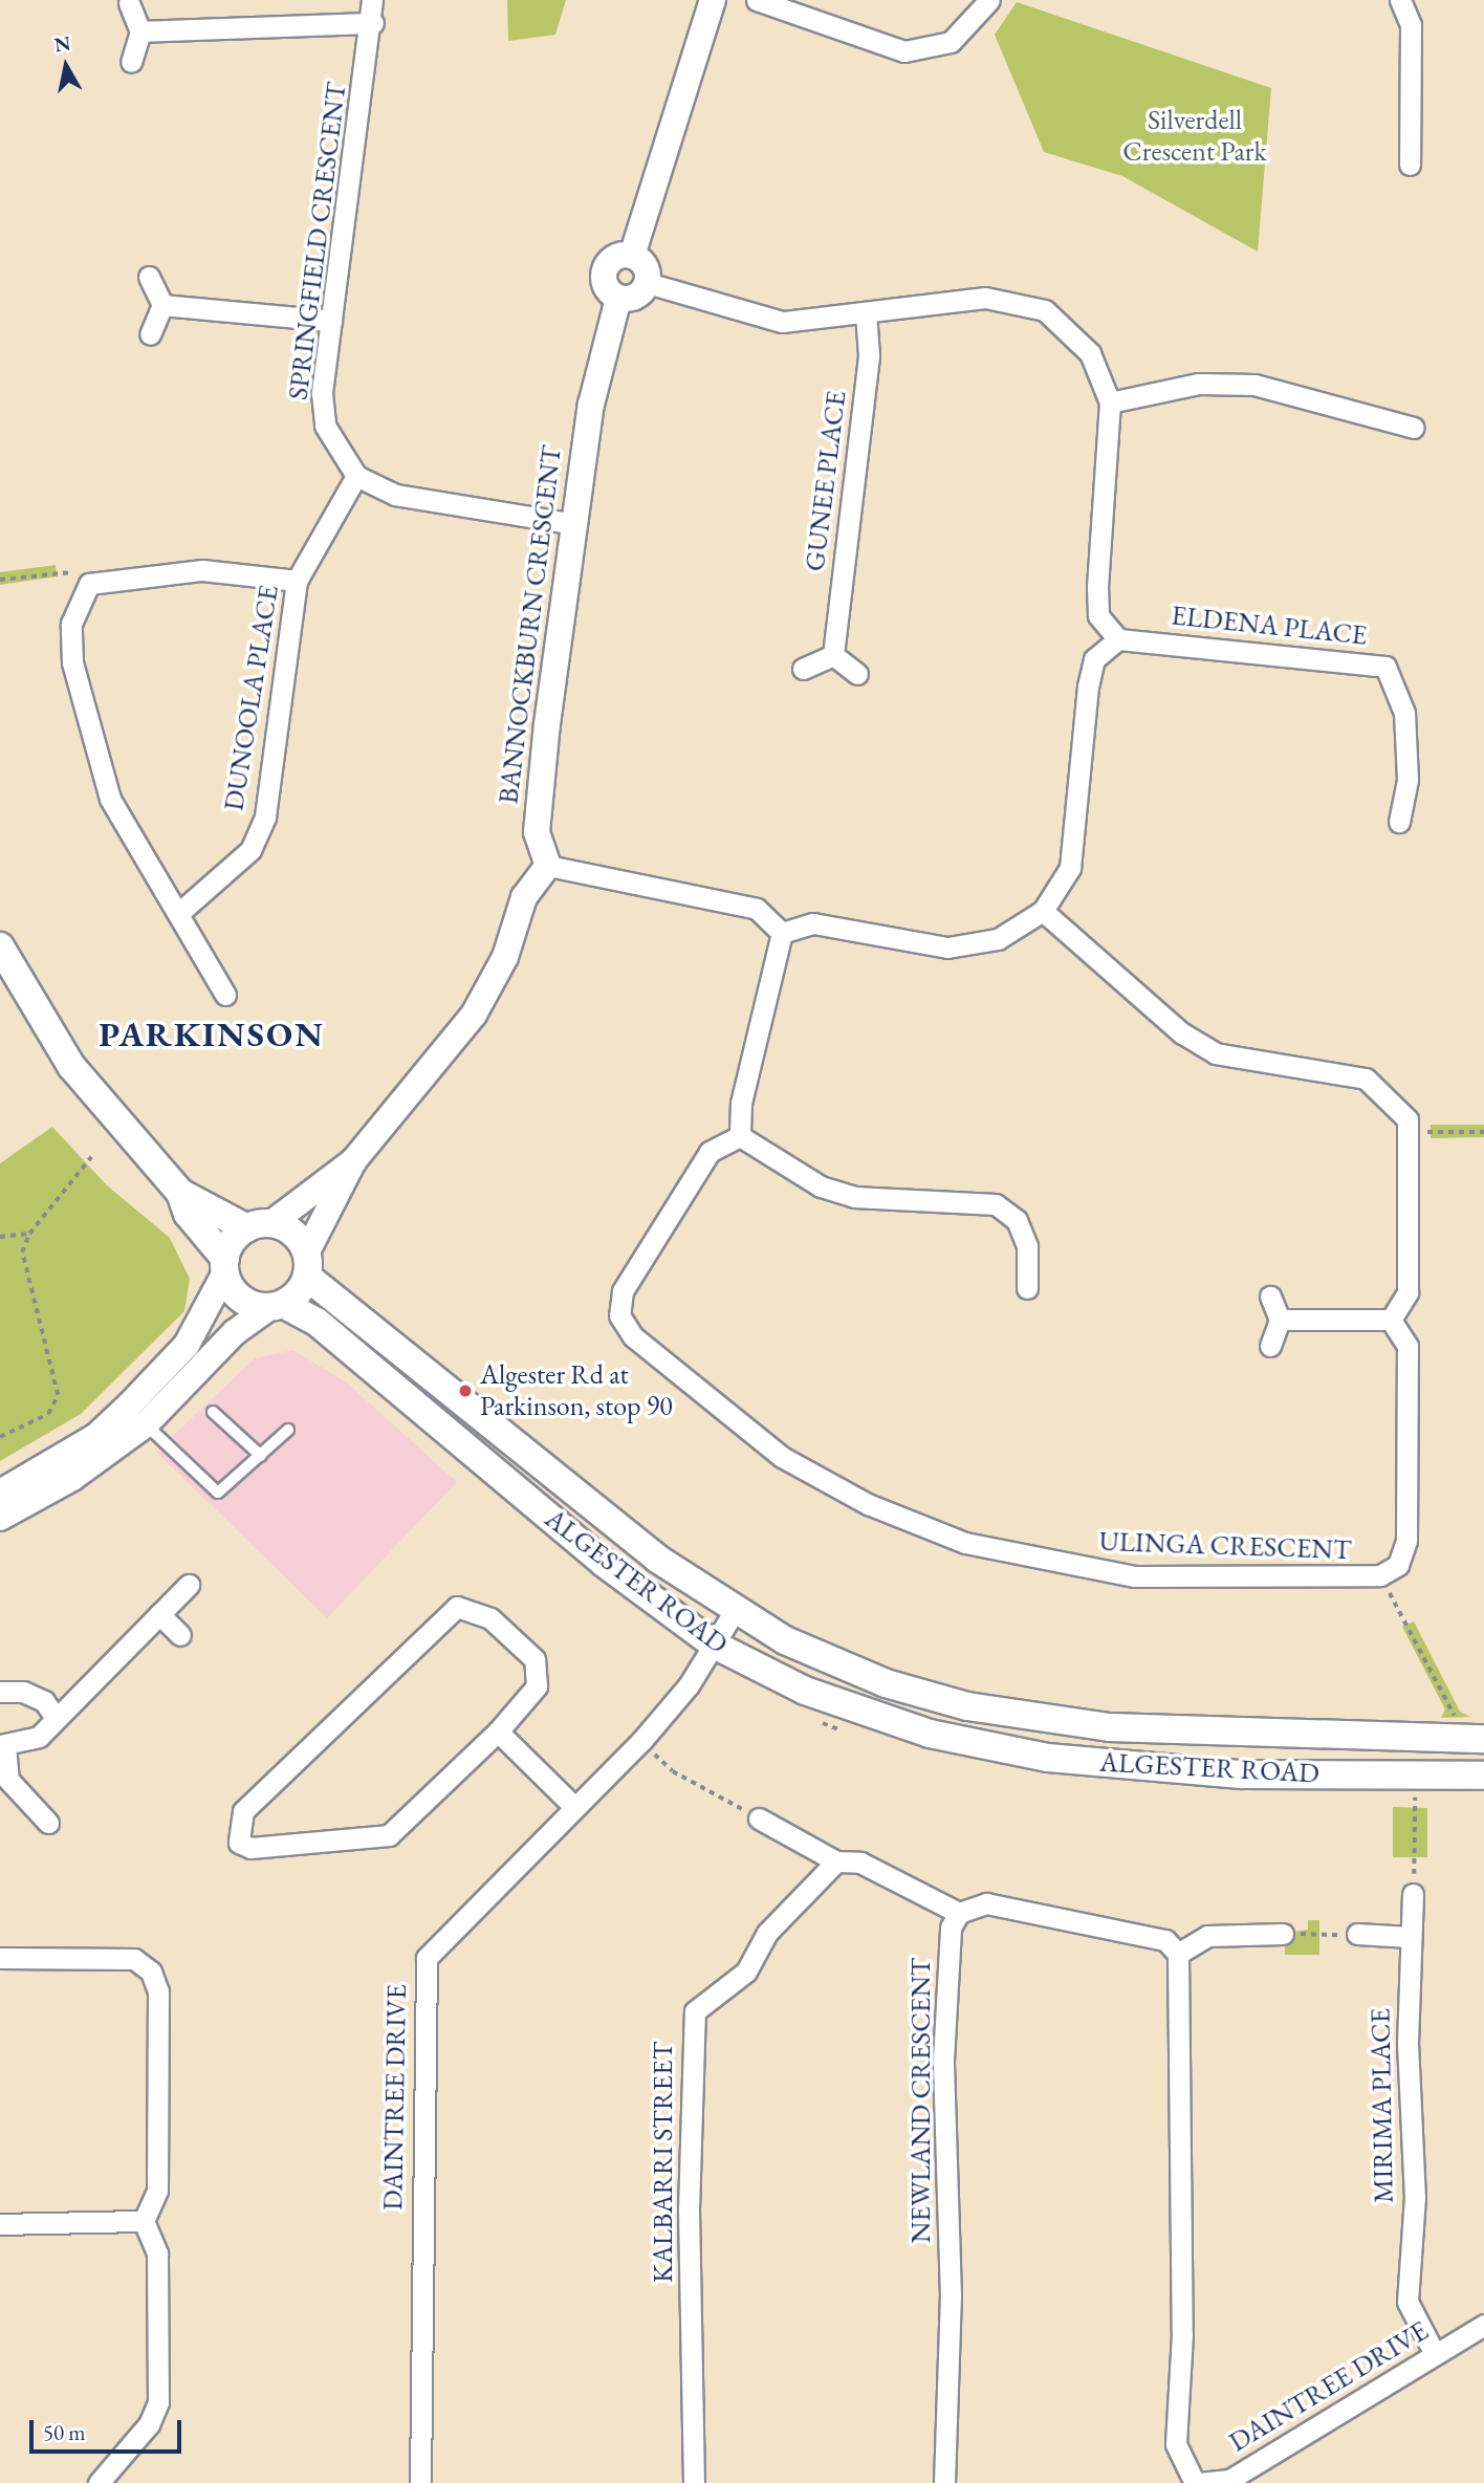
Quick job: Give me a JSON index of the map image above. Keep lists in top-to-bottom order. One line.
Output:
{"streets":{"main road":["ALGESTER ROAD"],"street":["SPRINGFIELD CRESCENT","GUNEE PLACE","BANNOCKBURN CRESCENT","ELDENA PLACE","DUNOOLA PLACE","ULINGA CRESCENT","DAINTREE DRIVE","NEWLAND CRESCENT","MIRIMA PLACE","KALBARRI STREET"]},"crossings":[["SPRINGFIELD CRESCENT","DUNOOLA PLACE"],["ALGESTER ROAD","DAINTREE DRIVE"],["DAINTREE DRIVE","MIRIMA PLACE"]],"districts":["PARKINSON"],"parks":["Silverdell Crescent Park"],"places":["Algester Rd at Parkinson, stop 90"],"scale_bar":"50 m","north":"top"}
